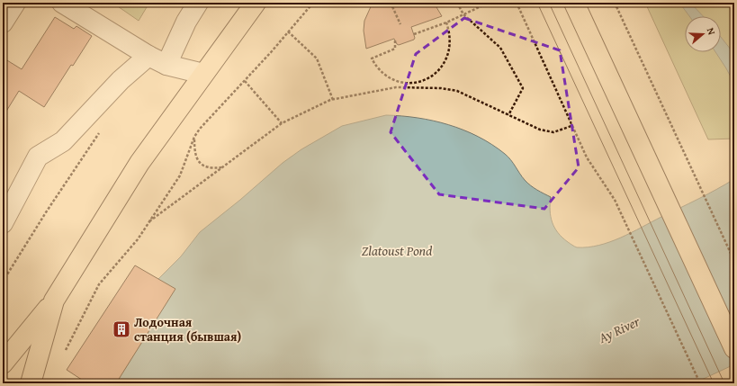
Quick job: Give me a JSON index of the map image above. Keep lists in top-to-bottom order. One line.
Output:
{"water":["Zlatoust Pond","Ay River"],"places":{"building":["Лодочная станция (бывшая)"]},"north":"right"}
